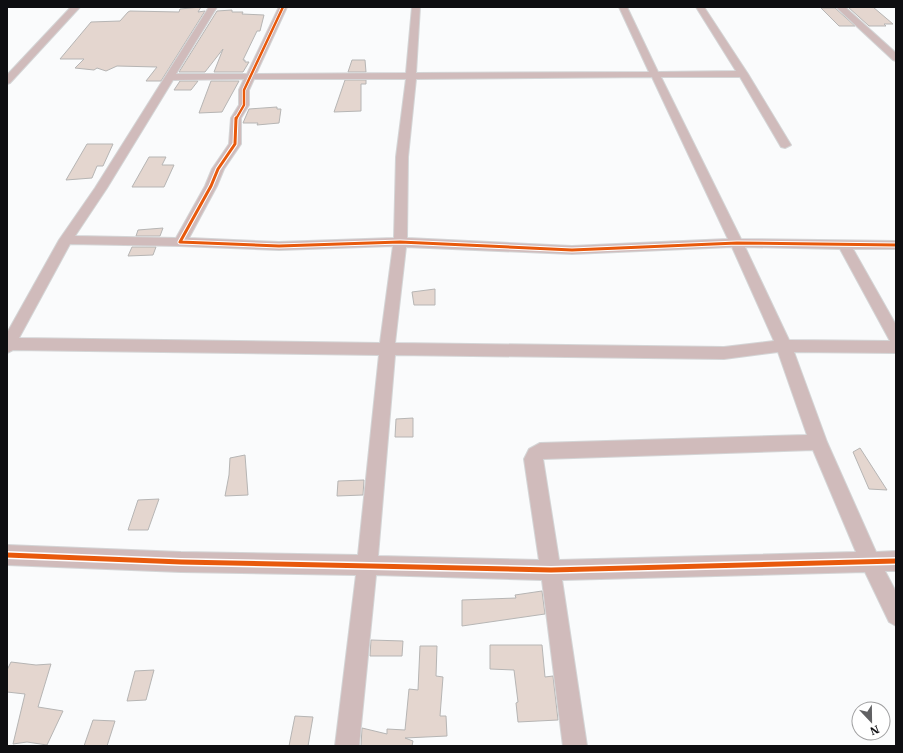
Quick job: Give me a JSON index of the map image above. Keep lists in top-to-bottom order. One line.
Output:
{"north":"bottom"}
